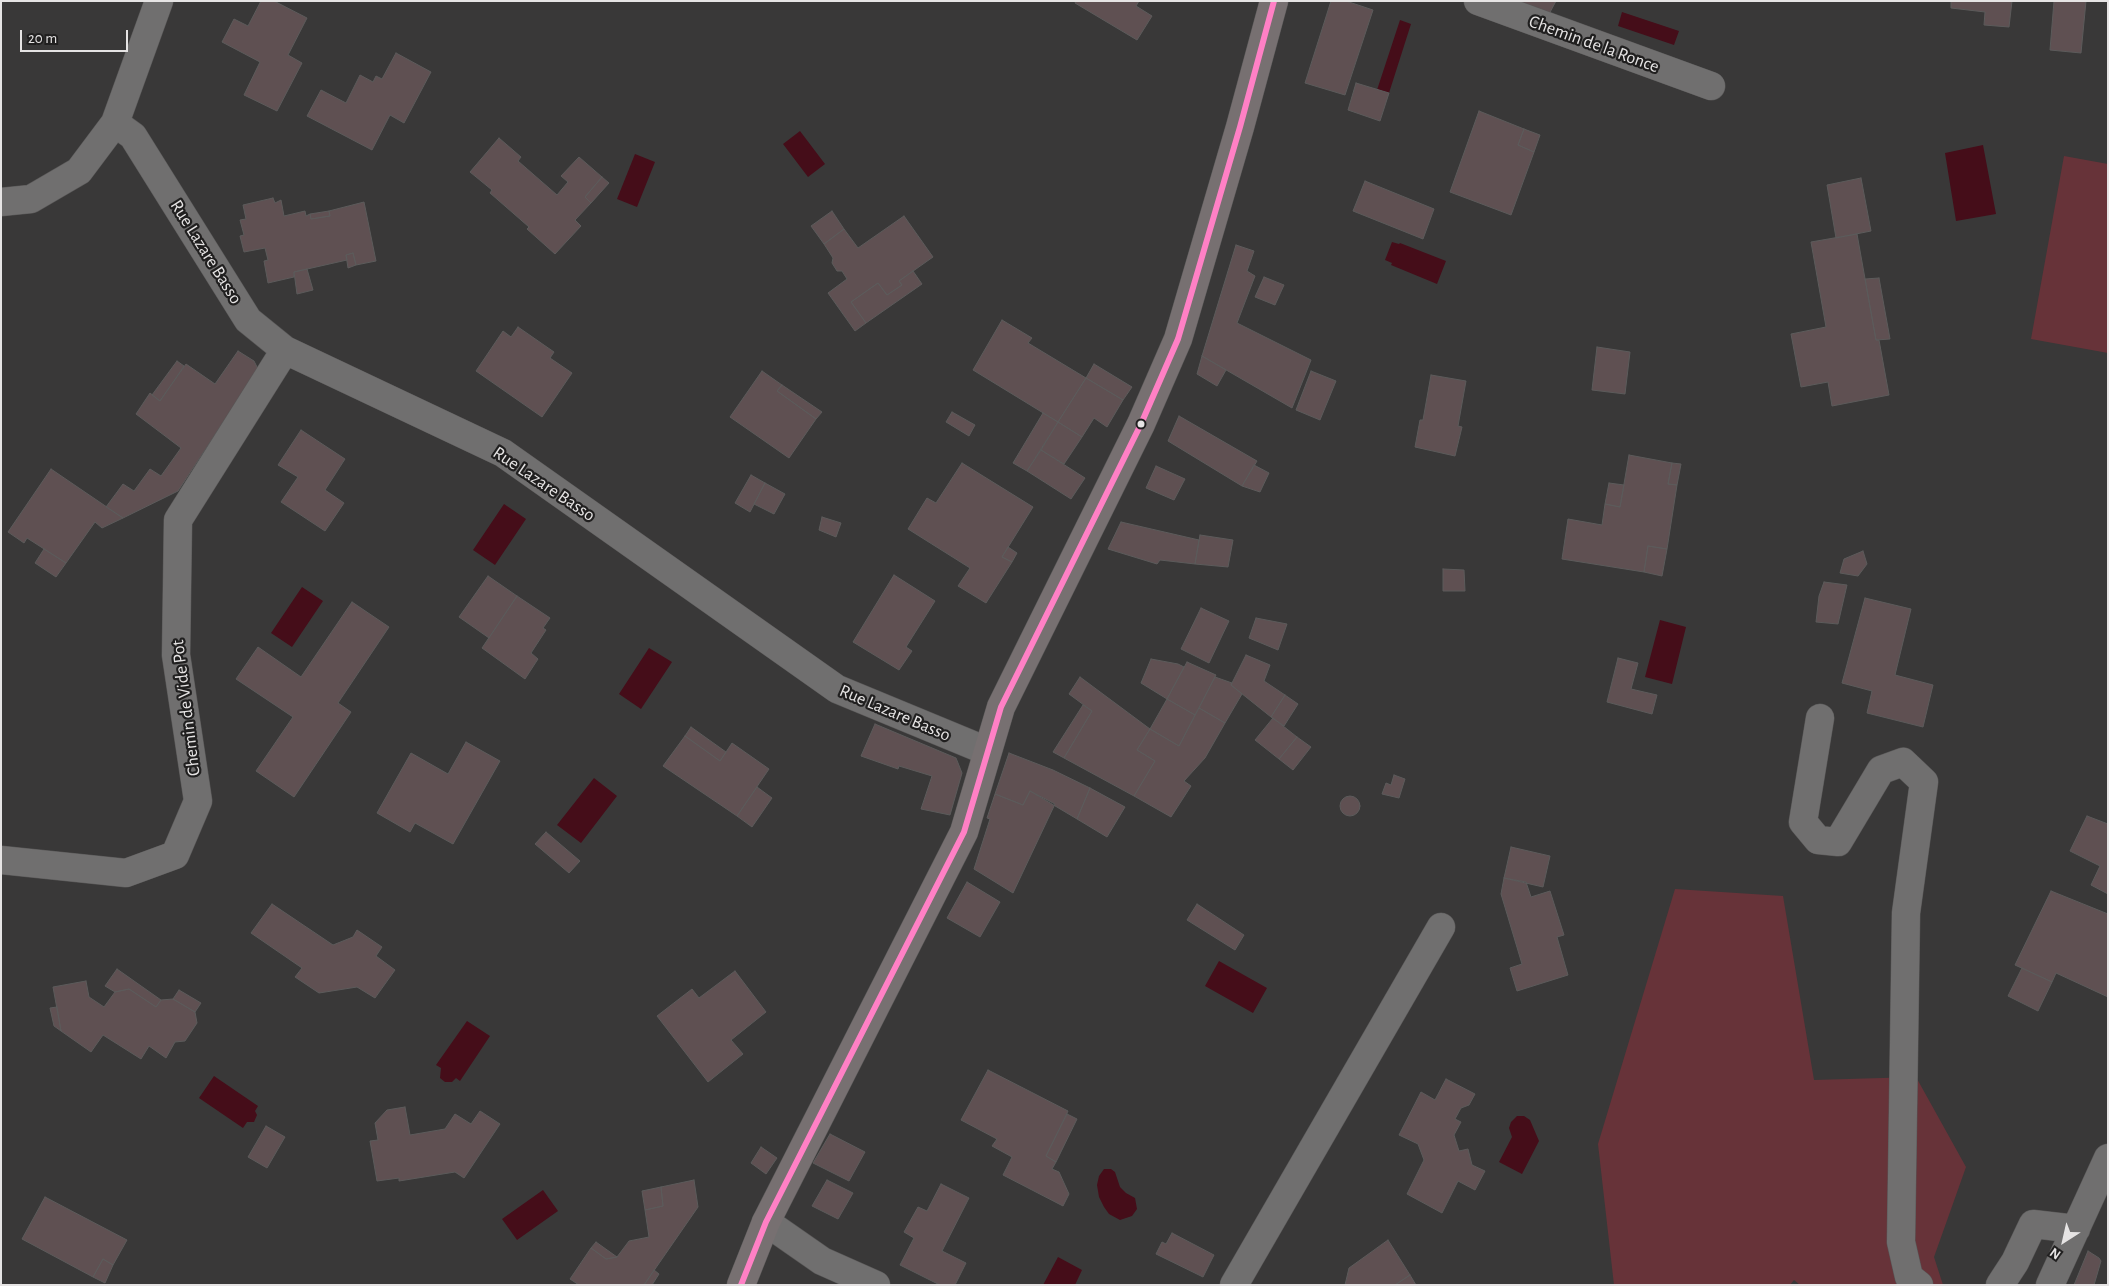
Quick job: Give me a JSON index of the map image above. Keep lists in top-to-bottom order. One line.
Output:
{"streets":{"street":["Chemin de la Ronce","Rue Lazare Basso","Chemin de Vide Pot"]},"crossings":[["Rue Lazare Basso","Chemin de Vide Pot"]],"scale_bar":"20 m","north":"bottom left"}
